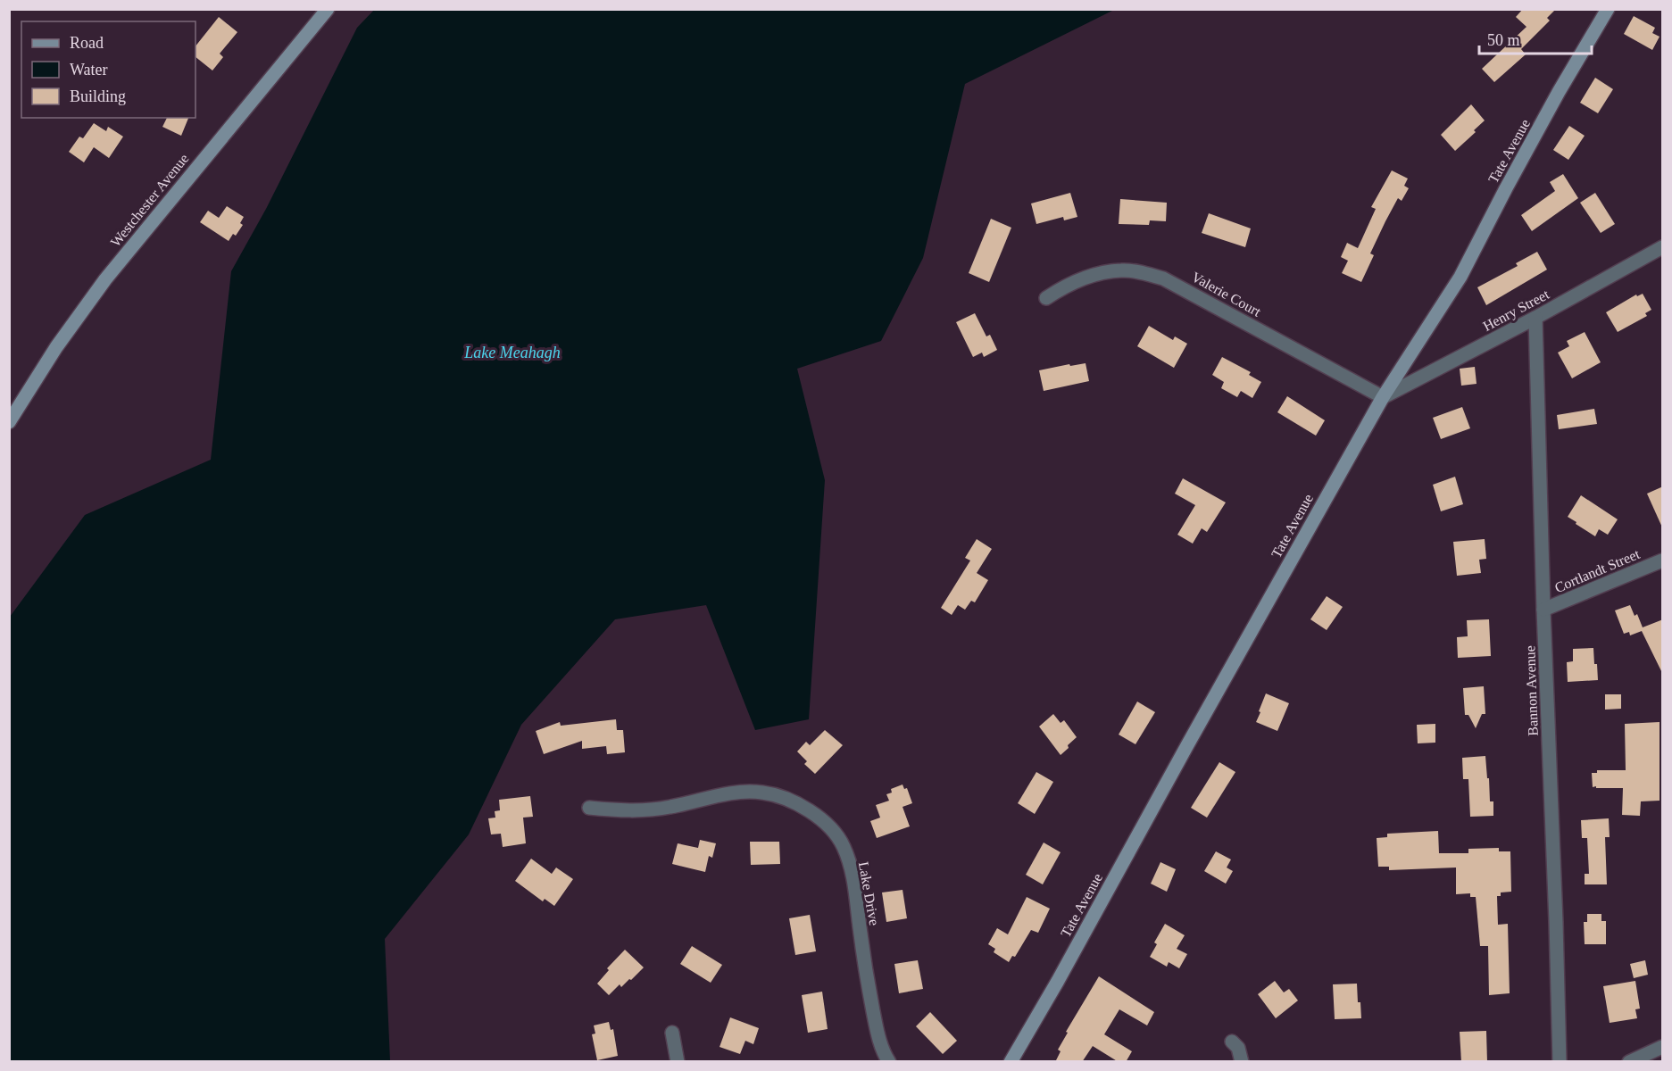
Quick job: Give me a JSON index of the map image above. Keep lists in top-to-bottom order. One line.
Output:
{"streets":{"street":["Tate Avenue","Westchester Avenue","Valerie Court","Henry Street","Cortlandt Street","Bannon Avenue","Lake Drive"]},"crossings":[["Tate Avenue","Valerie Court"],["Tate Avenue","Henry Street"],["Valerie Court","Henry Street"],["Henry Street","Bannon Avenue"],["Cortlandt Street","Bannon Avenue"]],"water":["Lake Meahagh"],"legend":["Road","Water","Building"],"scale_bar":"50 m"}
